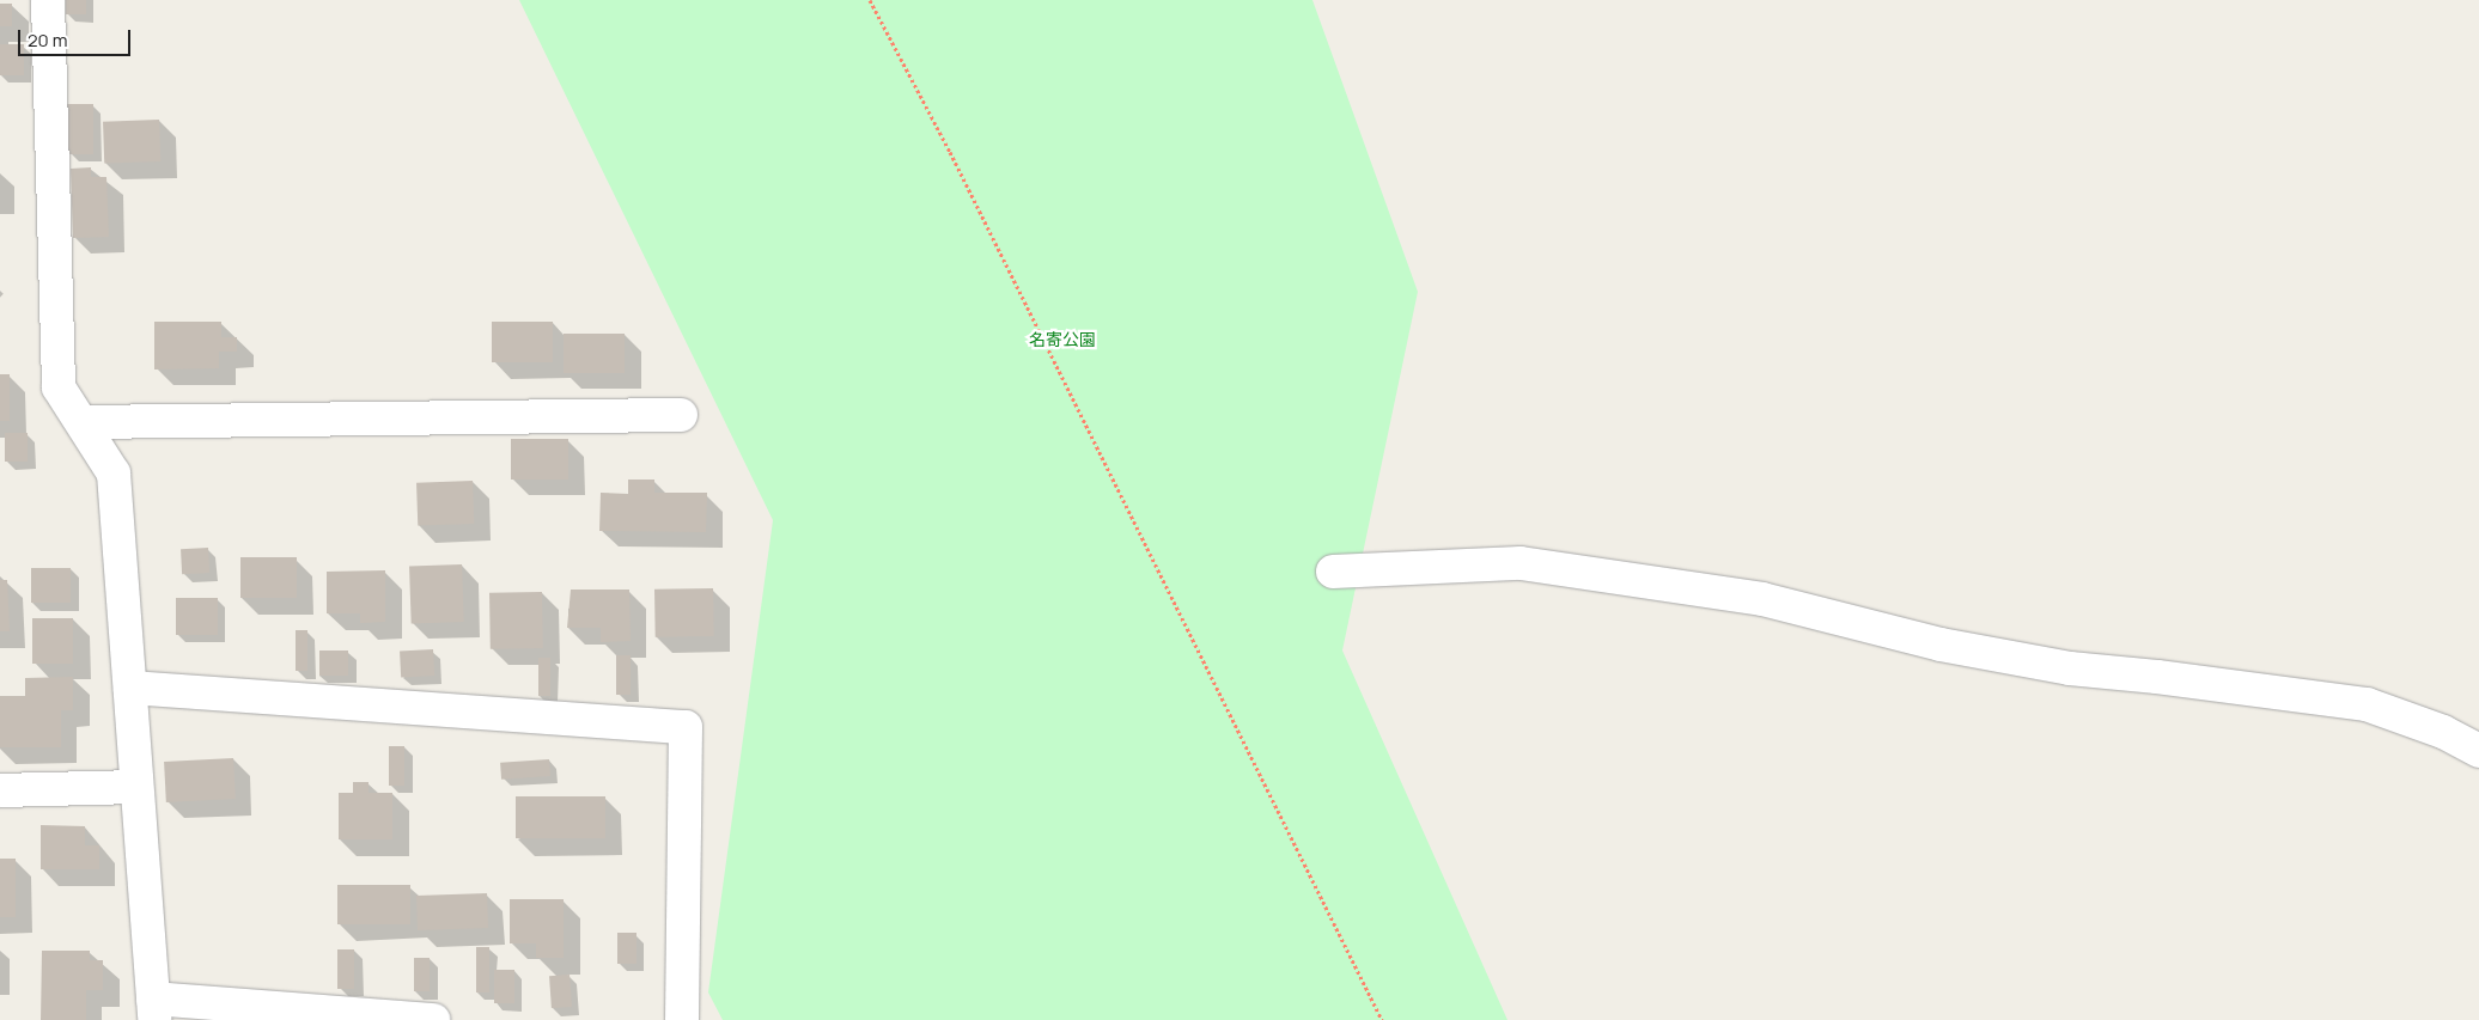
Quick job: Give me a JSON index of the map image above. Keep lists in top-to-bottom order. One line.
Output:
{"parks":["名寄公園"],"scale_bar":"20 m"}
